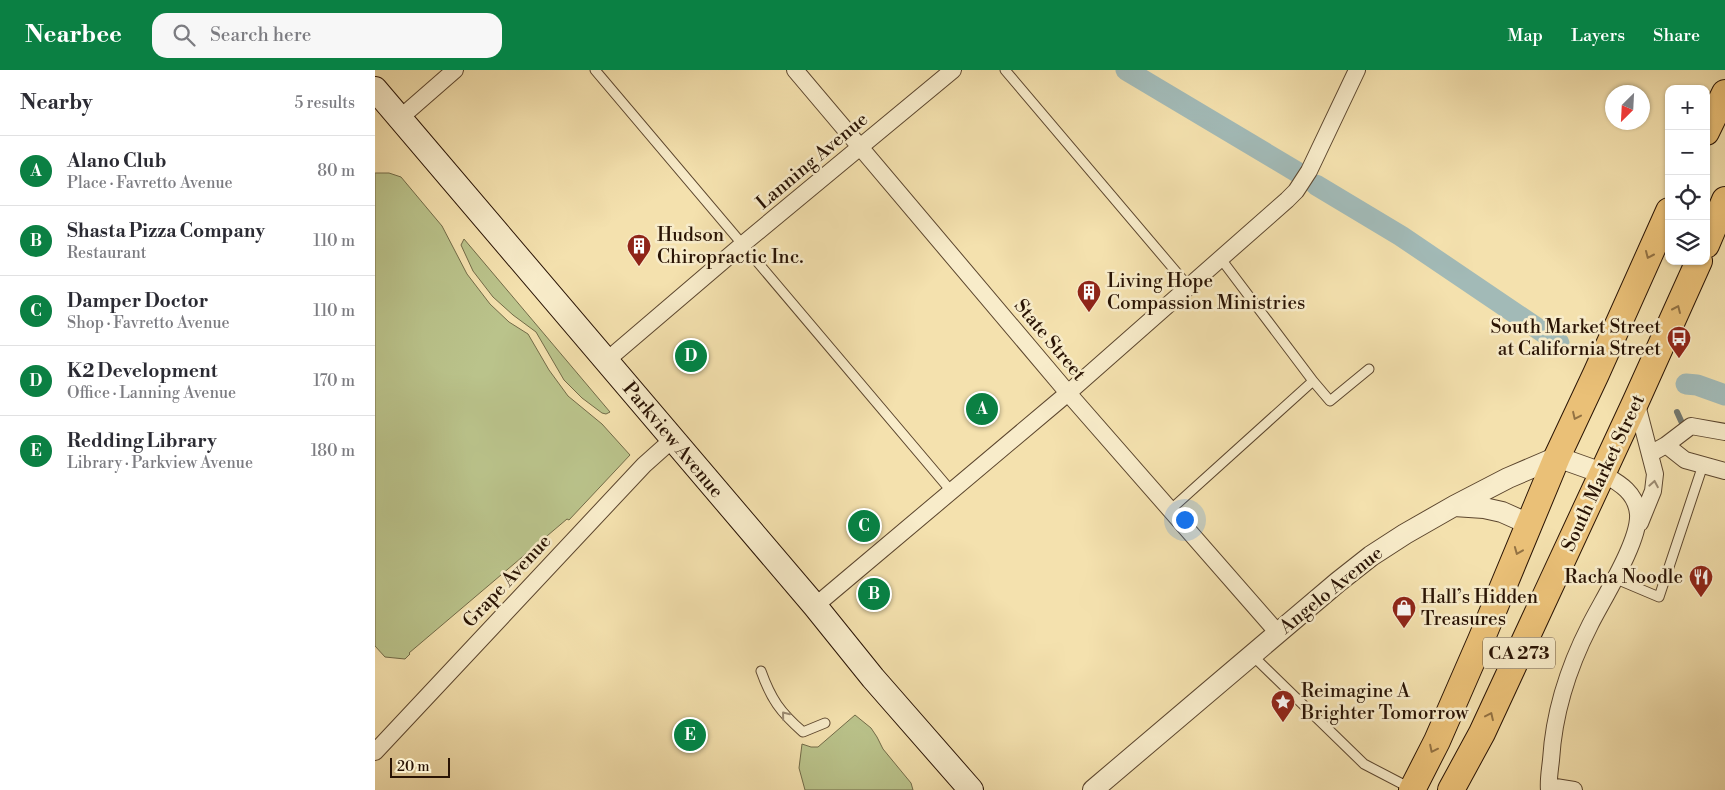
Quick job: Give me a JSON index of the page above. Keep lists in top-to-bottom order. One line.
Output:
{"streets":{"main road":["Parkview Avenue","South Market Street","CA 273"],"street":["Lanning Avenue","State Street","Grape Avenue","Angelo Avenue"]},"crossings":[["Lanning Avenue","State Street"],["Lanning Avenue","Parkview Avenue"],["State Street","Angelo Avenue"],["Parkview Avenue","Grape Avenue"],["Angelo Avenue","CA 273"]],"places":{"building":["Hudson Chiropractic Inc.","Living Hope Compassion Ministries"],"bus stop":["South Market Street at California Street"],"restaurant":["Racha Noodle"],"shop":["Hall’s Hidden Treasures"],"place":["Reimagine A Brighter Tomorrow"]},"scale_bar":"20 m","north":"bottom left","page":{"header":"Nearbee","search":"Search here","nav":["Map","Layers","Share"],"heading":["Nearby","5 results"],"map_buttons":["+","−"],"list":[{"mark":"A","name":"Alano Club","note":"Place · Favretto Avenue","value":"80 m"},{"mark":"B","name":"Shasta Pizza Company","note":"Restaurant","value":"110 m"},{"mark":"C","name":"Damper Doctor","note":"Shop · Favretto Avenue","value":"110 m"},{"mark":"D","name":"K2 Development","note":"Office · Lanning Avenue","value":"170 m"},{"mark":"E","name":"Redding Library","note":"Library · Parkview Avenue","value":"180 m"}],"pins":["D","A","C","B","E"],"scale":"20 m"}}
